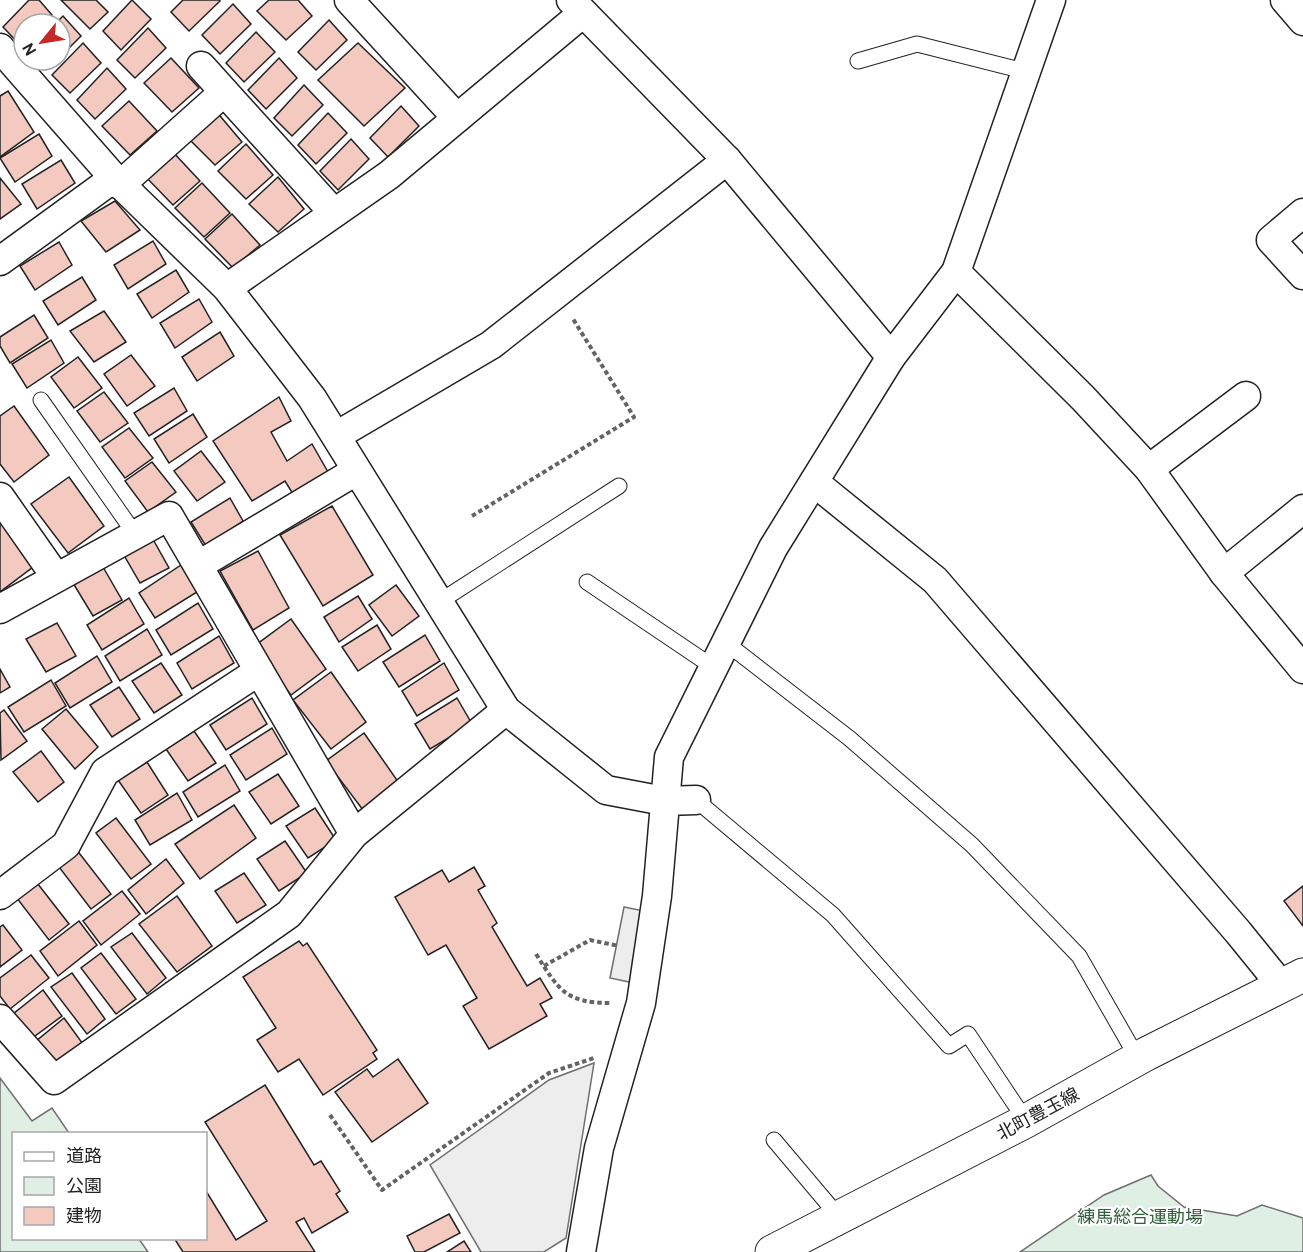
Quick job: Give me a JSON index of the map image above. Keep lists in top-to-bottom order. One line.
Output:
{"streets":{"main road":["北町豊玉線"]},"parks":["練馬総合運動場"],"legend":["道路","公園","建物"],"north":"bottom left"}
